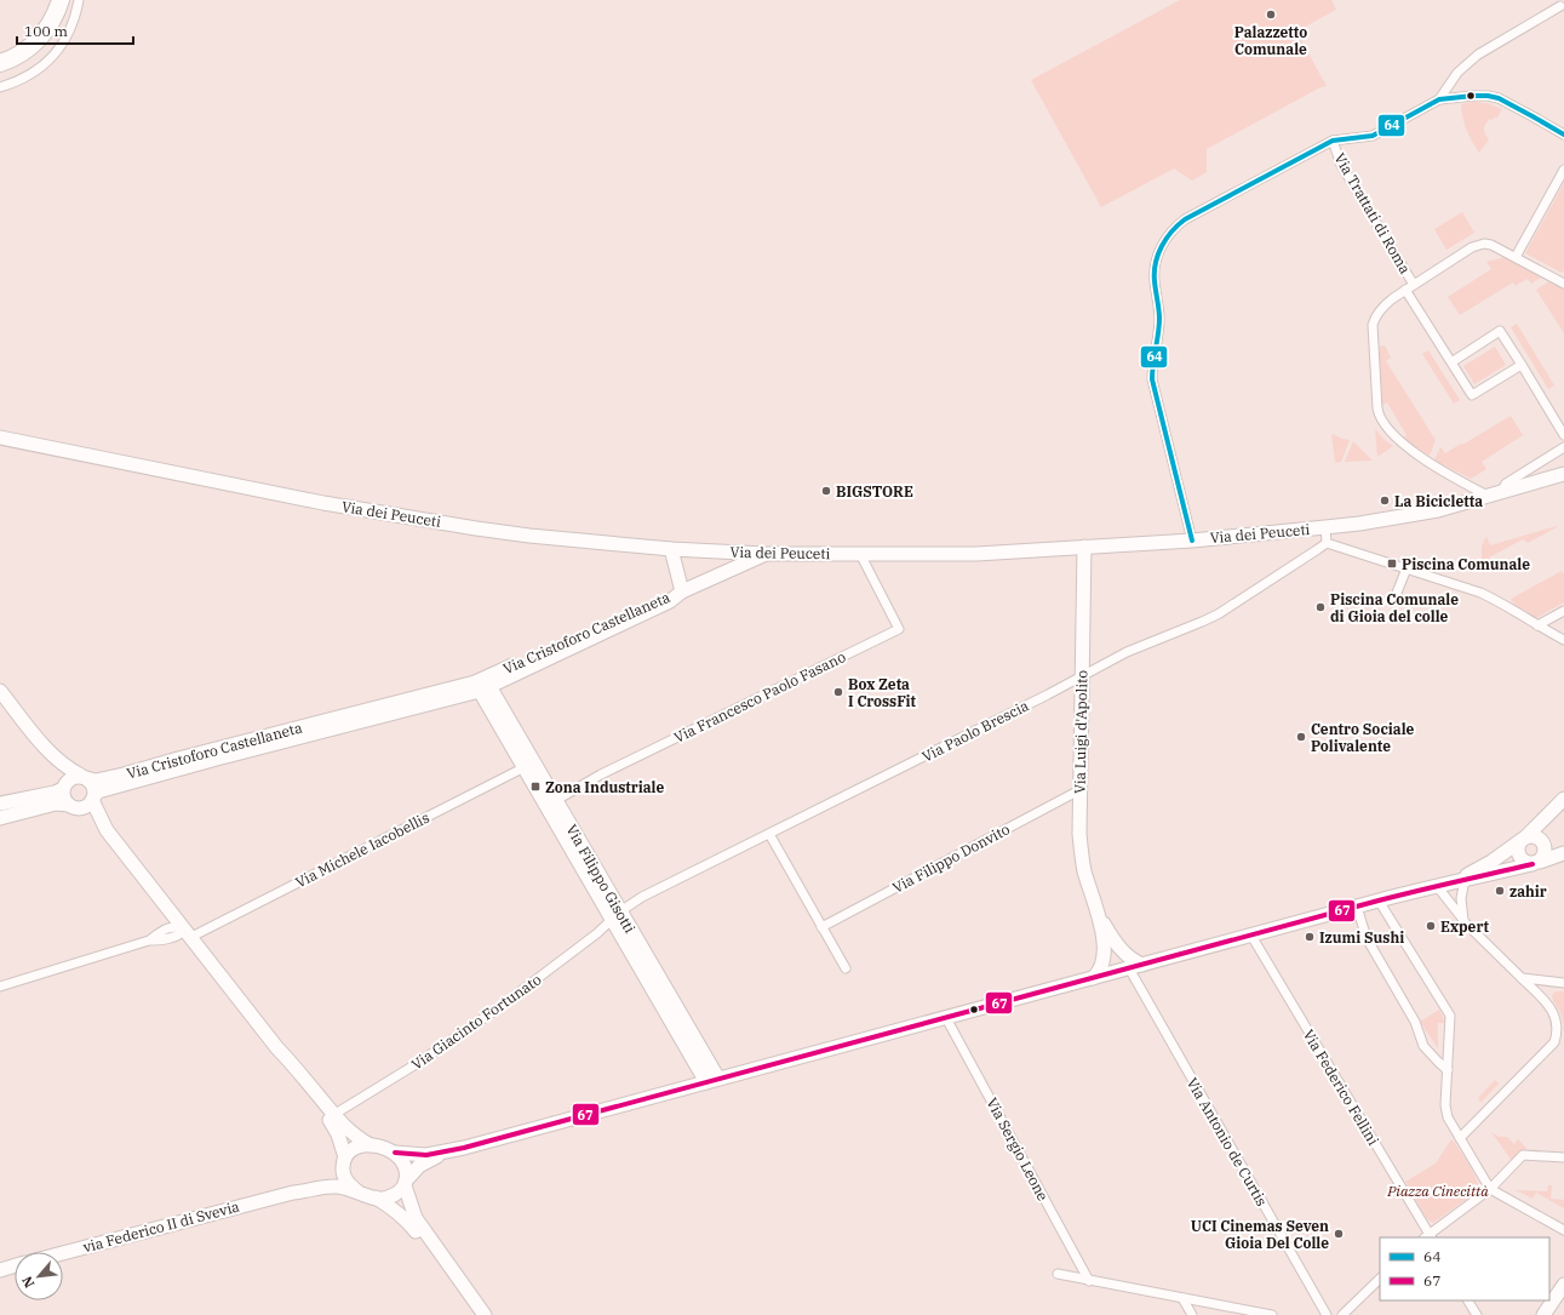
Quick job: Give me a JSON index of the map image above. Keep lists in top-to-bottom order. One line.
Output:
{"streets":{"main road":["Via dei Peuceti","Via Cristoforo Castellaneta","Via Luigi d'Apolito","Via Filippo Gisotti","via Federico II di Svevia"],"street":["Via Trattati di Roma","Via Francesco Paolo Fasano","Via Paolo Brescia","Via Michele Iacobellis","Via Filippo Donvito","Via Giacinto Fortunato","Via Federico Fellini","Via Antonio de Curtis","Via Sergio Leone"]},"crossings":[["Via dei Peuceti","Via Cristoforo Castellaneta"],["Via dei Peuceti","Via Francesco Paolo Fasano"],["Via dei Peuceti","Via Luigi d'Apolito"],["Via Cristoforo Castellaneta","Via Filippo Gisotti"],["Via Francesco Paolo Fasano","Via Filippo Gisotti"],["Via Paolo Brescia","Via Luigi d'Apolito"],["Via Paolo Brescia","Via Filippo Gisotti"],["Via Paolo Brescia","Via Giacinto Fortunato"],["Via Luigi d'Apolito","Via Filippo Donvito"],["Via Michele Iacobellis","Via Filippo Gisotti"],["Via Filippo Gisotti","Via Giacinto Fortunato"]],"parks":["Piazza Cinecittà"],"places":{"other":["Palazzetto Comunale","BIGSTORE","La Bicicletta","Piscina Comunale di Gioia del colle","Box Zeta I CrossFit","Centro Sociale Polivalente","zahir","Expert","Izumi Sushi","UCI Cinemas Seven Gioia Del Colle"],"transit":["Piscina Comunale","Zona Industriale"]},"lines":["transit line 64","transit line 67"],"legend":["64","67"],"scale_bar":"100 m","north":"bottom left"}
